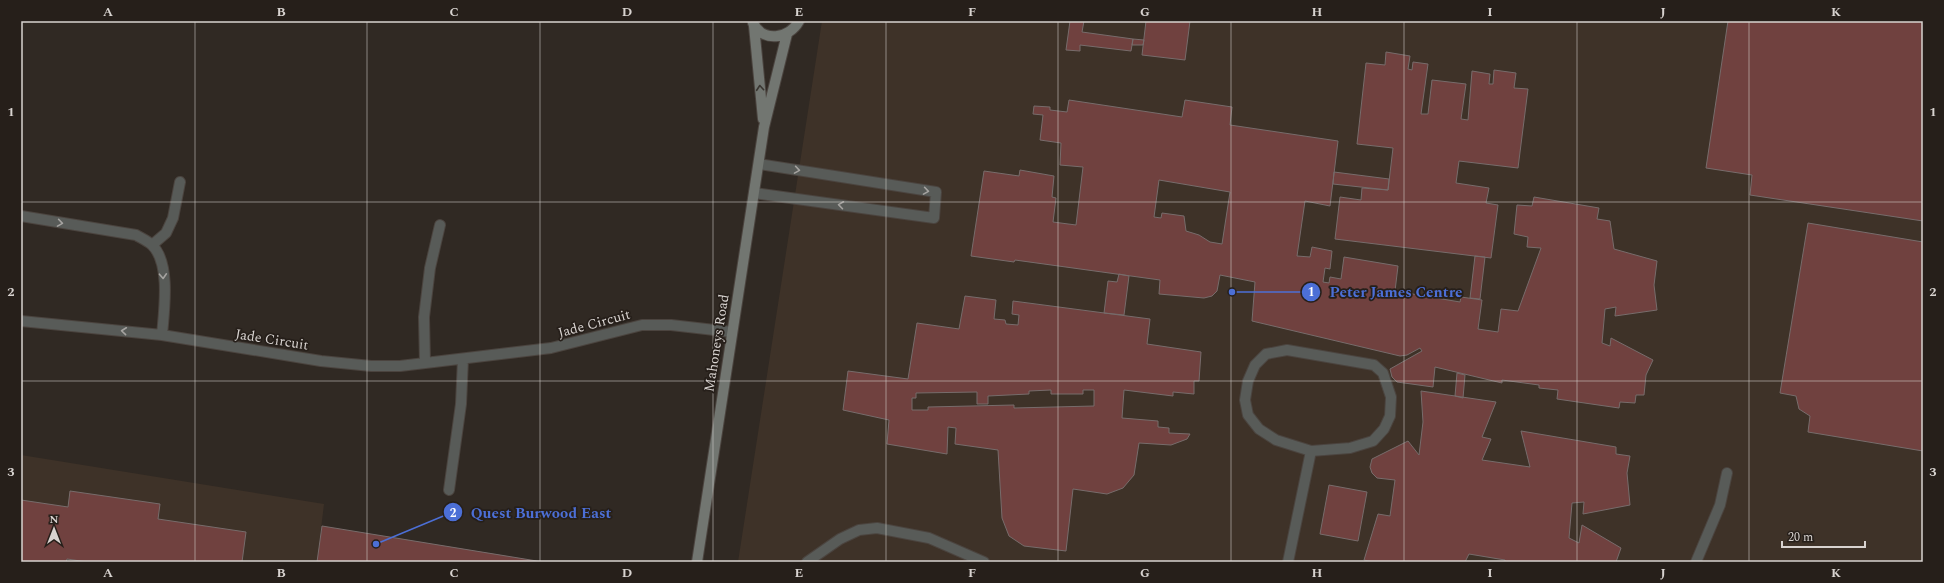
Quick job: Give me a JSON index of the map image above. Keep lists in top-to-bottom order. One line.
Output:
{"streets":{"main road":["Mahoneys Road"],"street":["Jade Circuit"]},"crossings":[["Jade Circuit","Mahoneys Road"]],"places":["Peter James Centre","Quest Burwood East"],"scale_bar":"20 m","north":"top","grid":{"columns":["A","B","C","D","E","F","G","H","I","J","K"],"rows":["1","2","3"]}}
